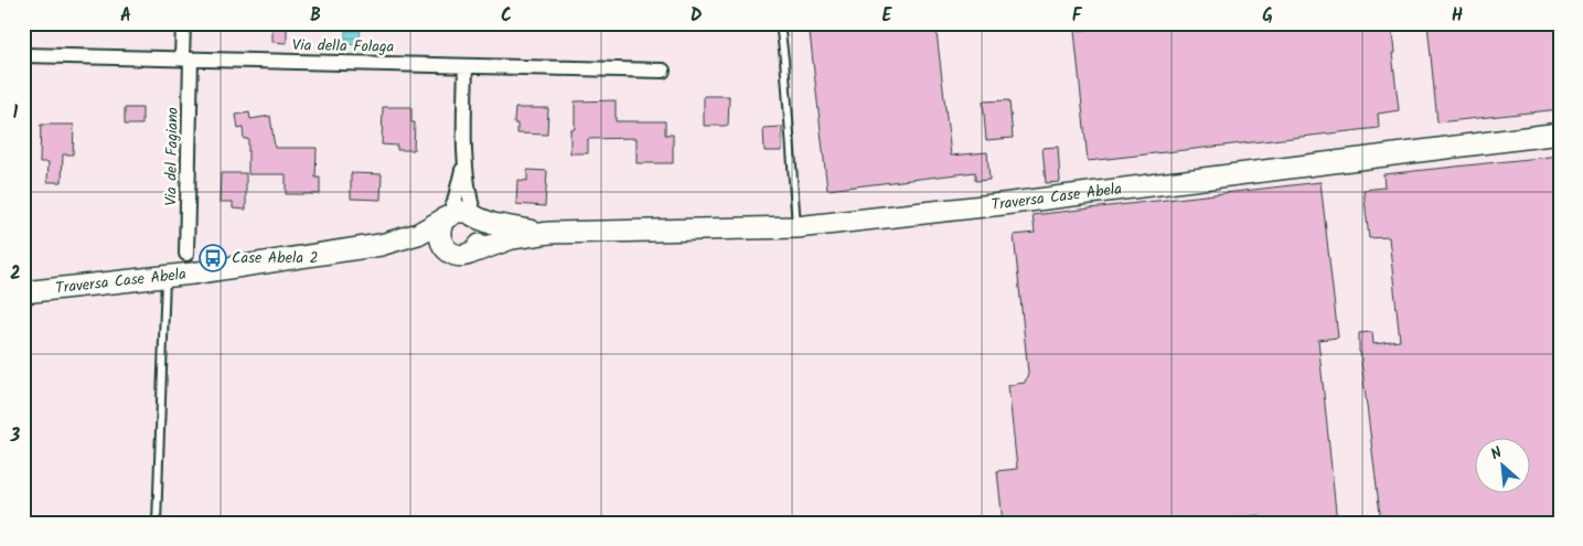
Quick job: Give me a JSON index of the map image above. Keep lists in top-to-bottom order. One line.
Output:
{"streets":{"street":["Via della Folaga","Via del Fagiano","Traversa Case Abela"]},"crossings":[["Via della Folaga","Via del Fagiano"]],"places":{"bus stop":["Case Abela 2"]},"north":"top left","grid":{"columns":["A","B","C","D","E","F","G","H"],"rows":["1","2","3"]}}
